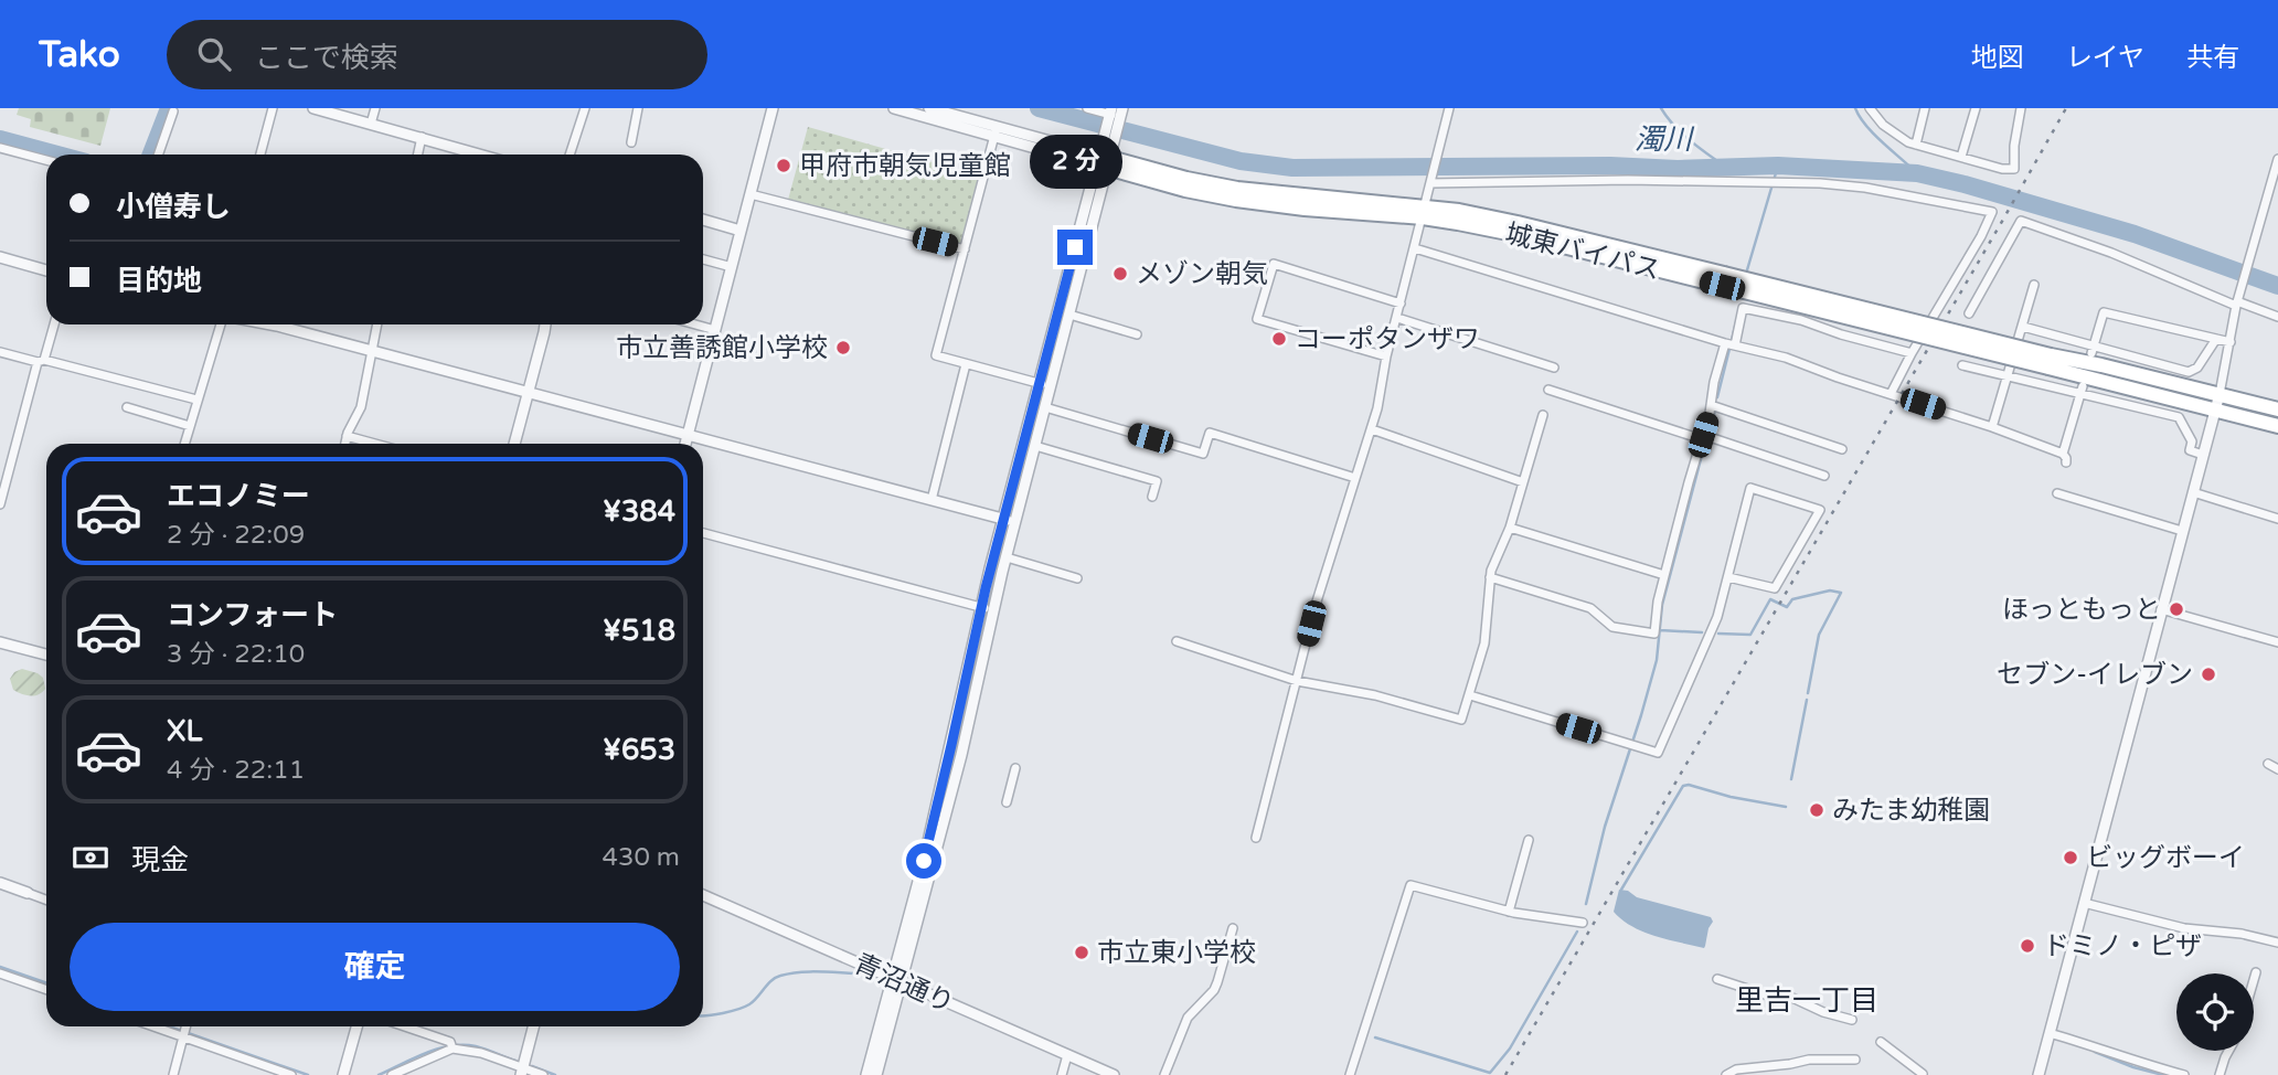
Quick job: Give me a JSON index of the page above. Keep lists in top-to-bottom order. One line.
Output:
{"streets":{"highway":["城東バイパス"],"street":["青沼通り"]},"districts":["里吉一丁目"],"water":["濁川"],"places":["甲府市朝気児童館","メゾン朝気","コーポタンザワ","市立善誘館小学校","ほっともっと","セブン-イレブン","みたま幼稚園","ビッグボーイ","ドミノ・ピザ","市立東小学校"],"page":{"header":"Tako","search":"ここで検索","nav":["地図","レイヤ","共有"],"bubble":"2 分","banner":["小僧寿し","目的地"],"list":[{"name":"エコノミー","note":"2 分 · 22:09","value":"¥384"},{"name":"コンフォート","note":"3 分 · 22:10","value":"¥518"},{"name":"XL","note":"4 分 · 22:11","value":"¥653"}],"pay":["現金","430 m"],"buttons":"確定"}}
